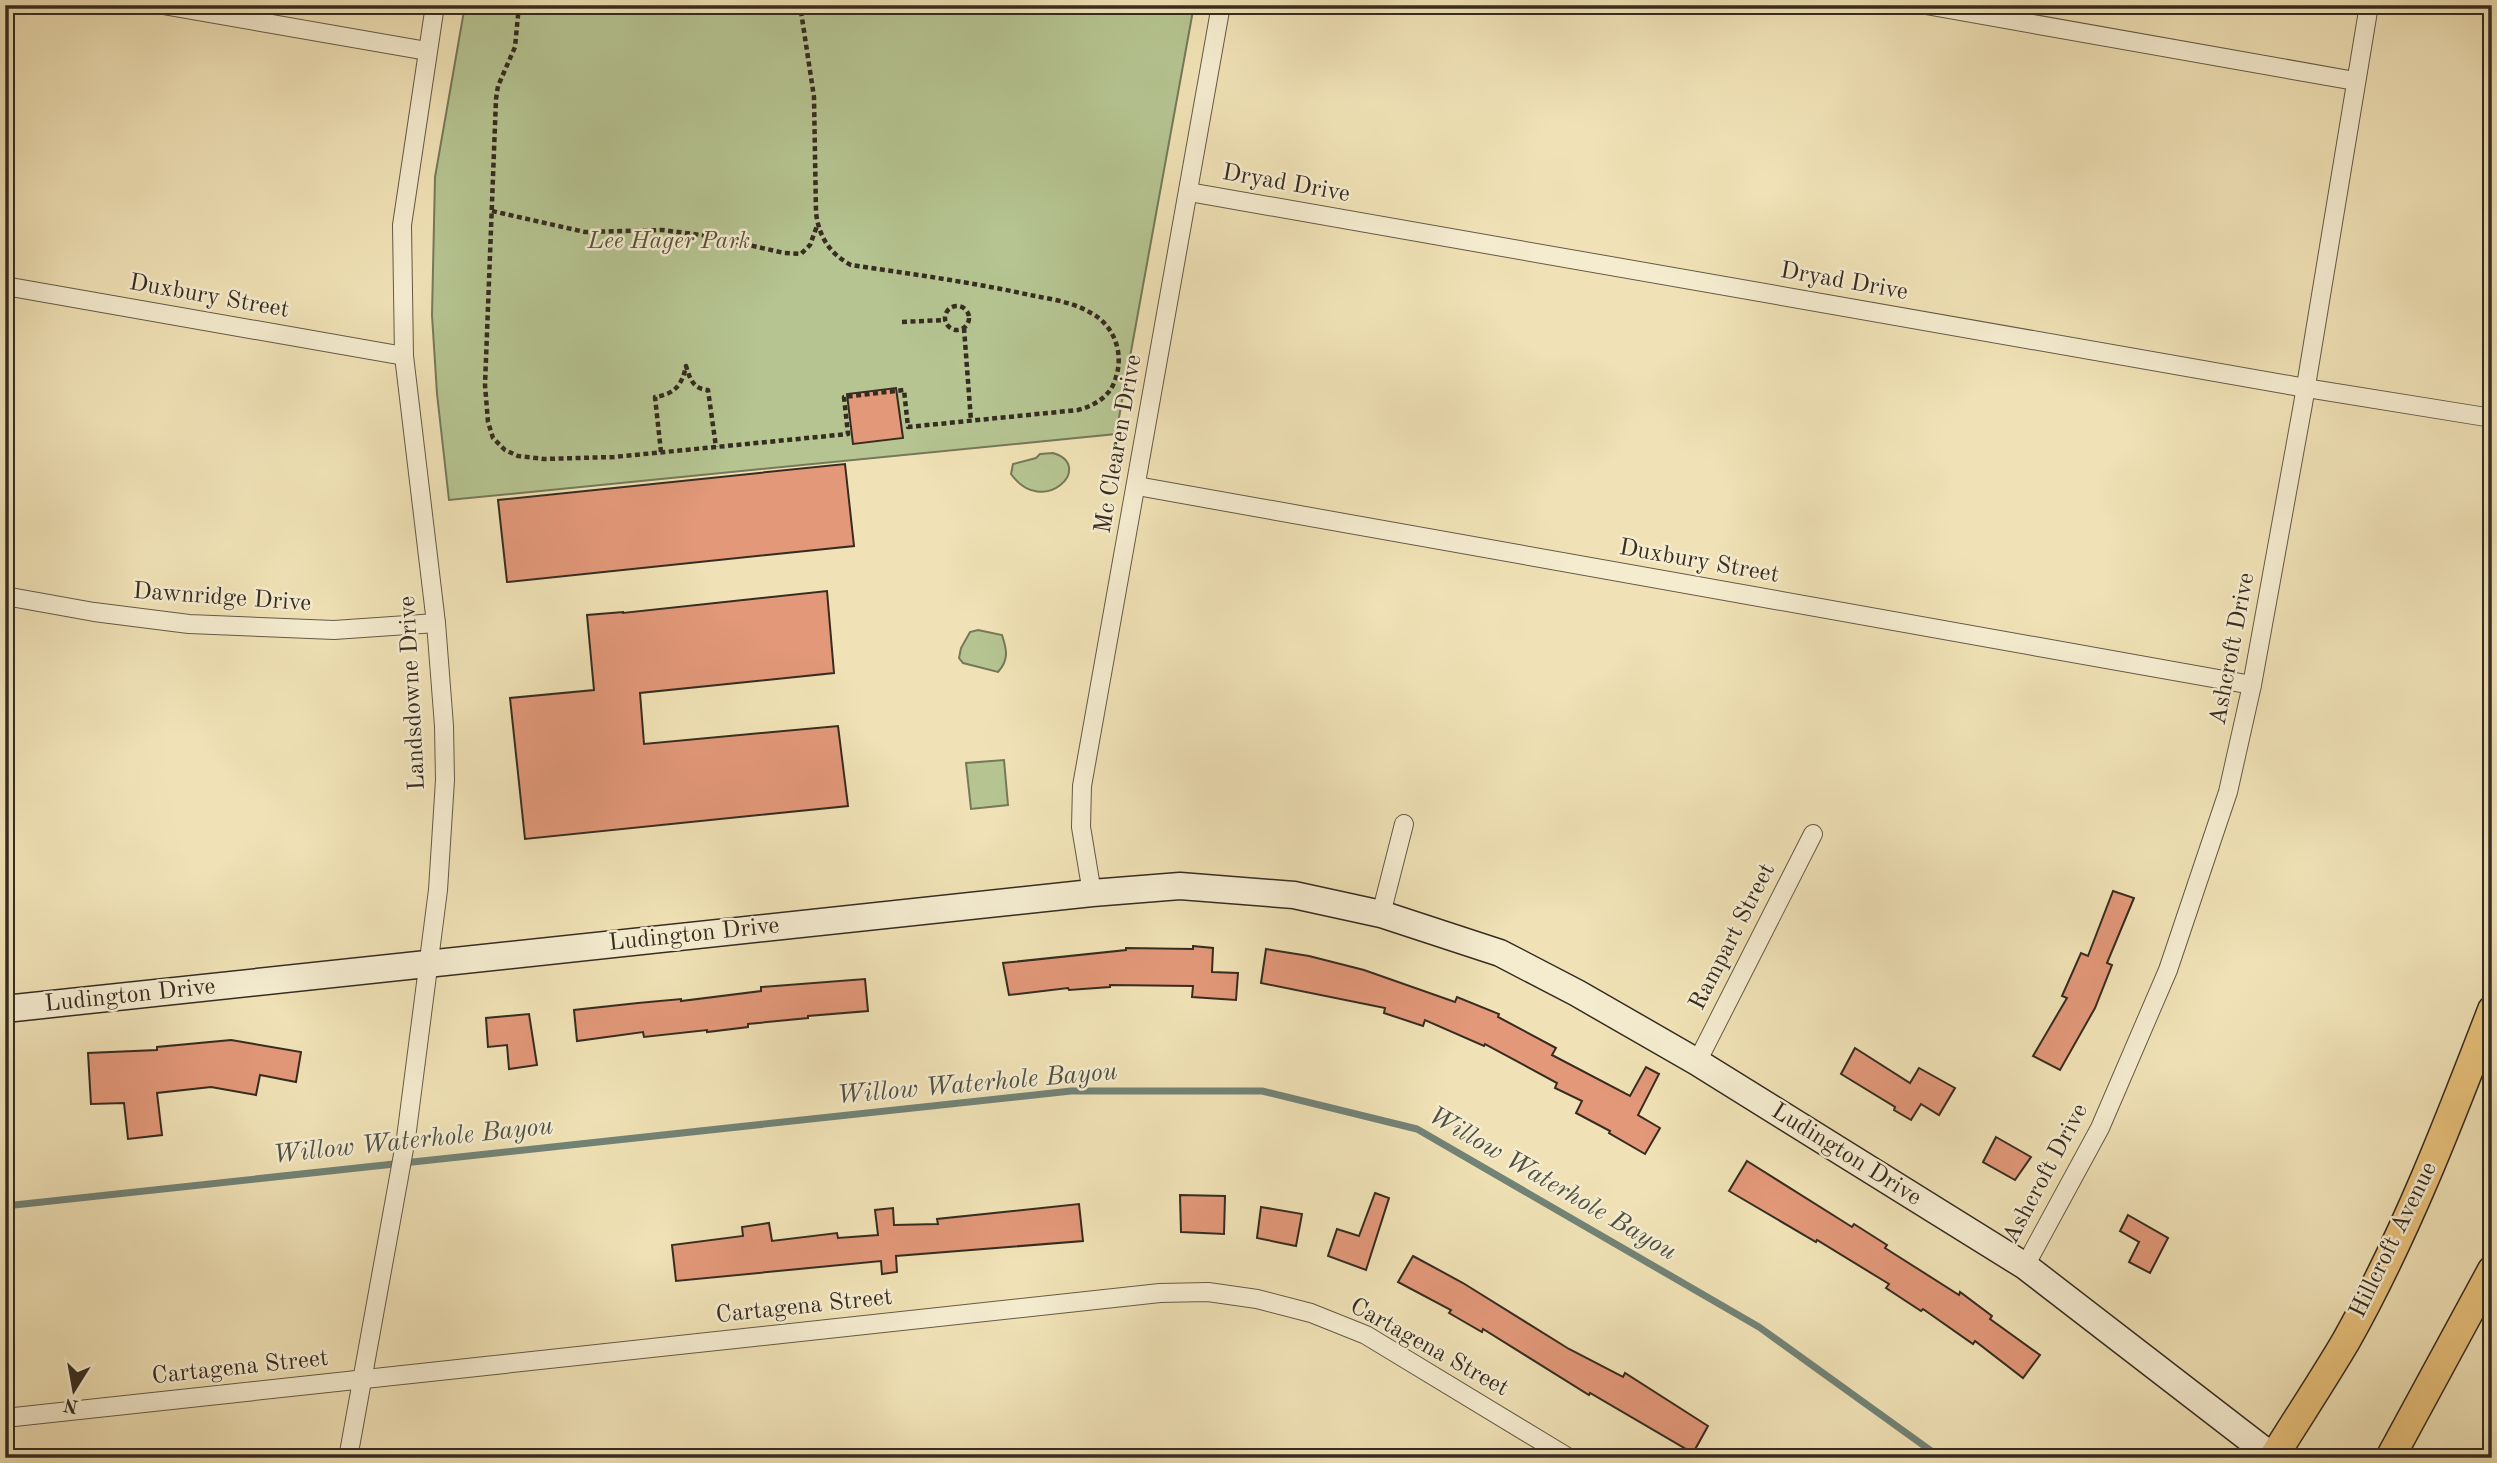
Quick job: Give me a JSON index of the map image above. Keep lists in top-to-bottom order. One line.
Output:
{"streets":{"main road":["Hillcroft Avenue"],"street":["Dryad Drive","Duxbury Street","Mc Clearen Drive","Dawnridge Drive","Ashcroft Drive","Landsdowne Drive","Ludington Drive","Rampart Street","Cartagena Street"]},"crossings":[["Dryad Drive","Mc Clearen Drive"],["Dryad Drive","Ashcroft Drive"],["Duxbury Street","Mc Clearen Drive"],["Duxbury Street","Ashcroft Drive"],["Duxbury Street","Landsdowne Drive"],["Mc Clearen Drive","Ludington Drive"],["Dawnridge Drive","Landsdowne Drive"],["Ashcroft Drive","Ludington Drive"],["Landsdowne Drive","Ludington Drive"],["Landsdowne Drive","Cartagena Street"],["Ludington Drive","Rampart Street"],["Ludington Drive","Hillcroft Avenue"]],"water":["Willow Waterhole Bayou"],"parks":["Lee Hager Park"],"north":"bottom"}
